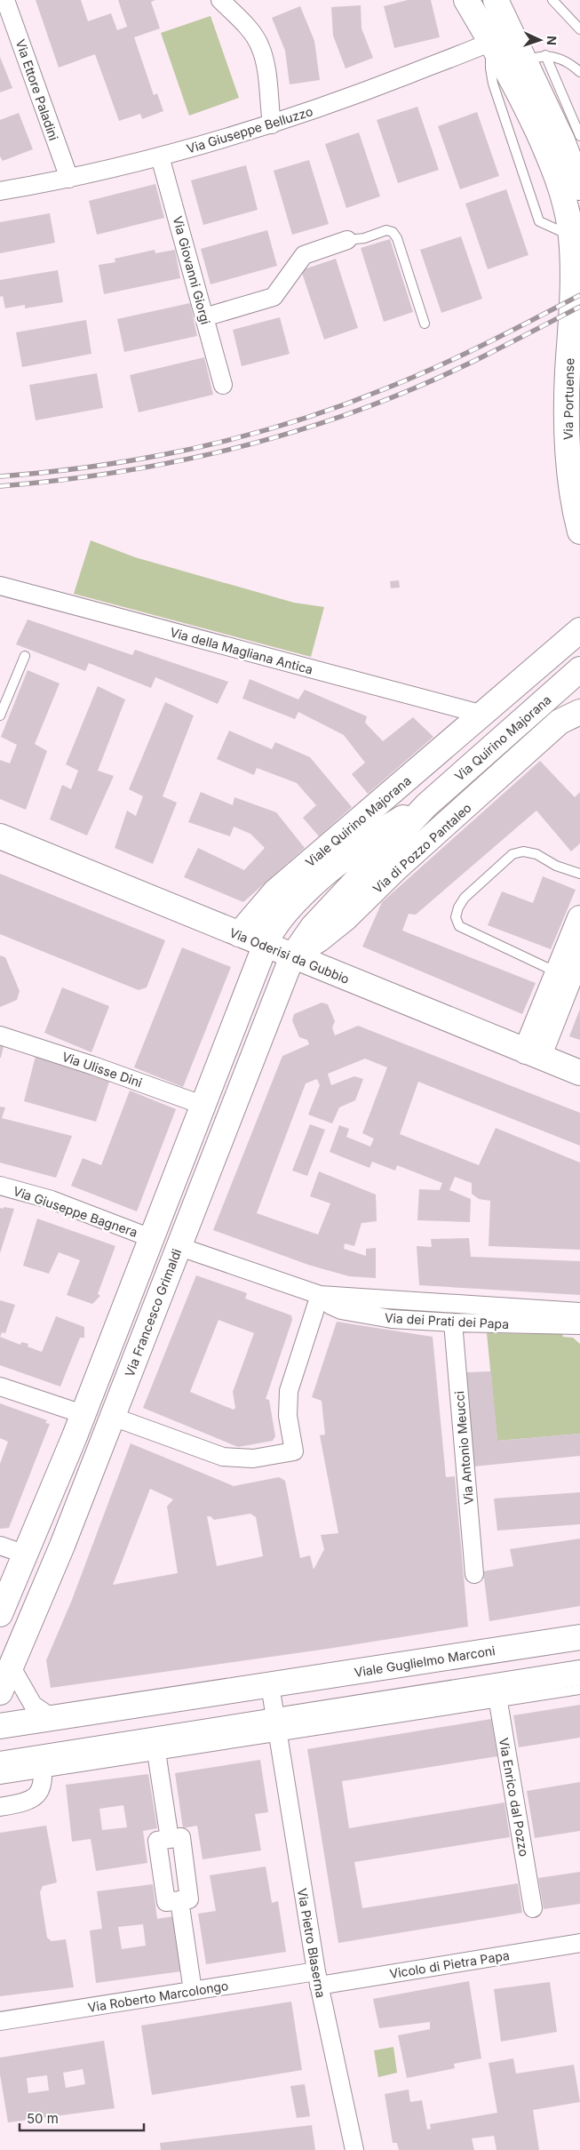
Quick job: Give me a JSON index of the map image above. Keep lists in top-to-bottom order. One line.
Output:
{"streets":{"main road":["Via Portuense","Via Quirino Majorana","Viale Quirino Majorana","Via di Pozzo Pantaleo","Via Oderisi da Gubbio","Via Francesco Grimaldi","Viale Guglielmo Marconi"],"street":["Via Ettore Paladini","Via Giuseppe Belluzzo","Via Giovanni Giorgi","Via della Magliana Antica","Via Ulisse Dini","Via Giuseppe Bagnera","Via dei Prati dei Papa","Via Antonio Meucci","Via Enrico dal Pozzo","Via Pietro Blaserna","Vicolo di Pietra Papa","Via Roberto Marcolongo"]},"crossings":[["Via Ettore Paladini","Via Giuseppe Belluzzo"],["Via Giuseppe Belluzzo","Via Giovanni Giorgi"],["Via Giuseppe Belluzzo","Via Portuense"],["Via della Magliana Antica","Viale Quirino Majorana"],["Via Quirino Majorana","Via di Pozzo Pantaleo"],["Via Quirino Majorana","Via Oderisi da Gubbio"],["Via Quirino Majorana","Via Francesco Grimaldi"],["Viale Quirino Majorana","Via Oderisi da Gubbio"],["Via di Pozzo Pantaleo","Via Oderisi da Gubbio"],["Via di Pozzo Pantaleo","Via Francesco Grimaldi"],["Via Oderisi da Gubbio","Via Francesco Grimaldi"],["Via Francesco Grimaldi","Via dei Prati dei Papa"],["Via dei Prati dei Papa","Via Antonio Meucci"],["Via Pietro Blaserna","Vicolo di Pietra Papa"],["Via Pietro Blaserna","Via Roberto Marcolongo"],["Vicolo di Pietra Papa","Via Roberto Marcolongo"]],"scale_bar":"50 m","north":"right"}
